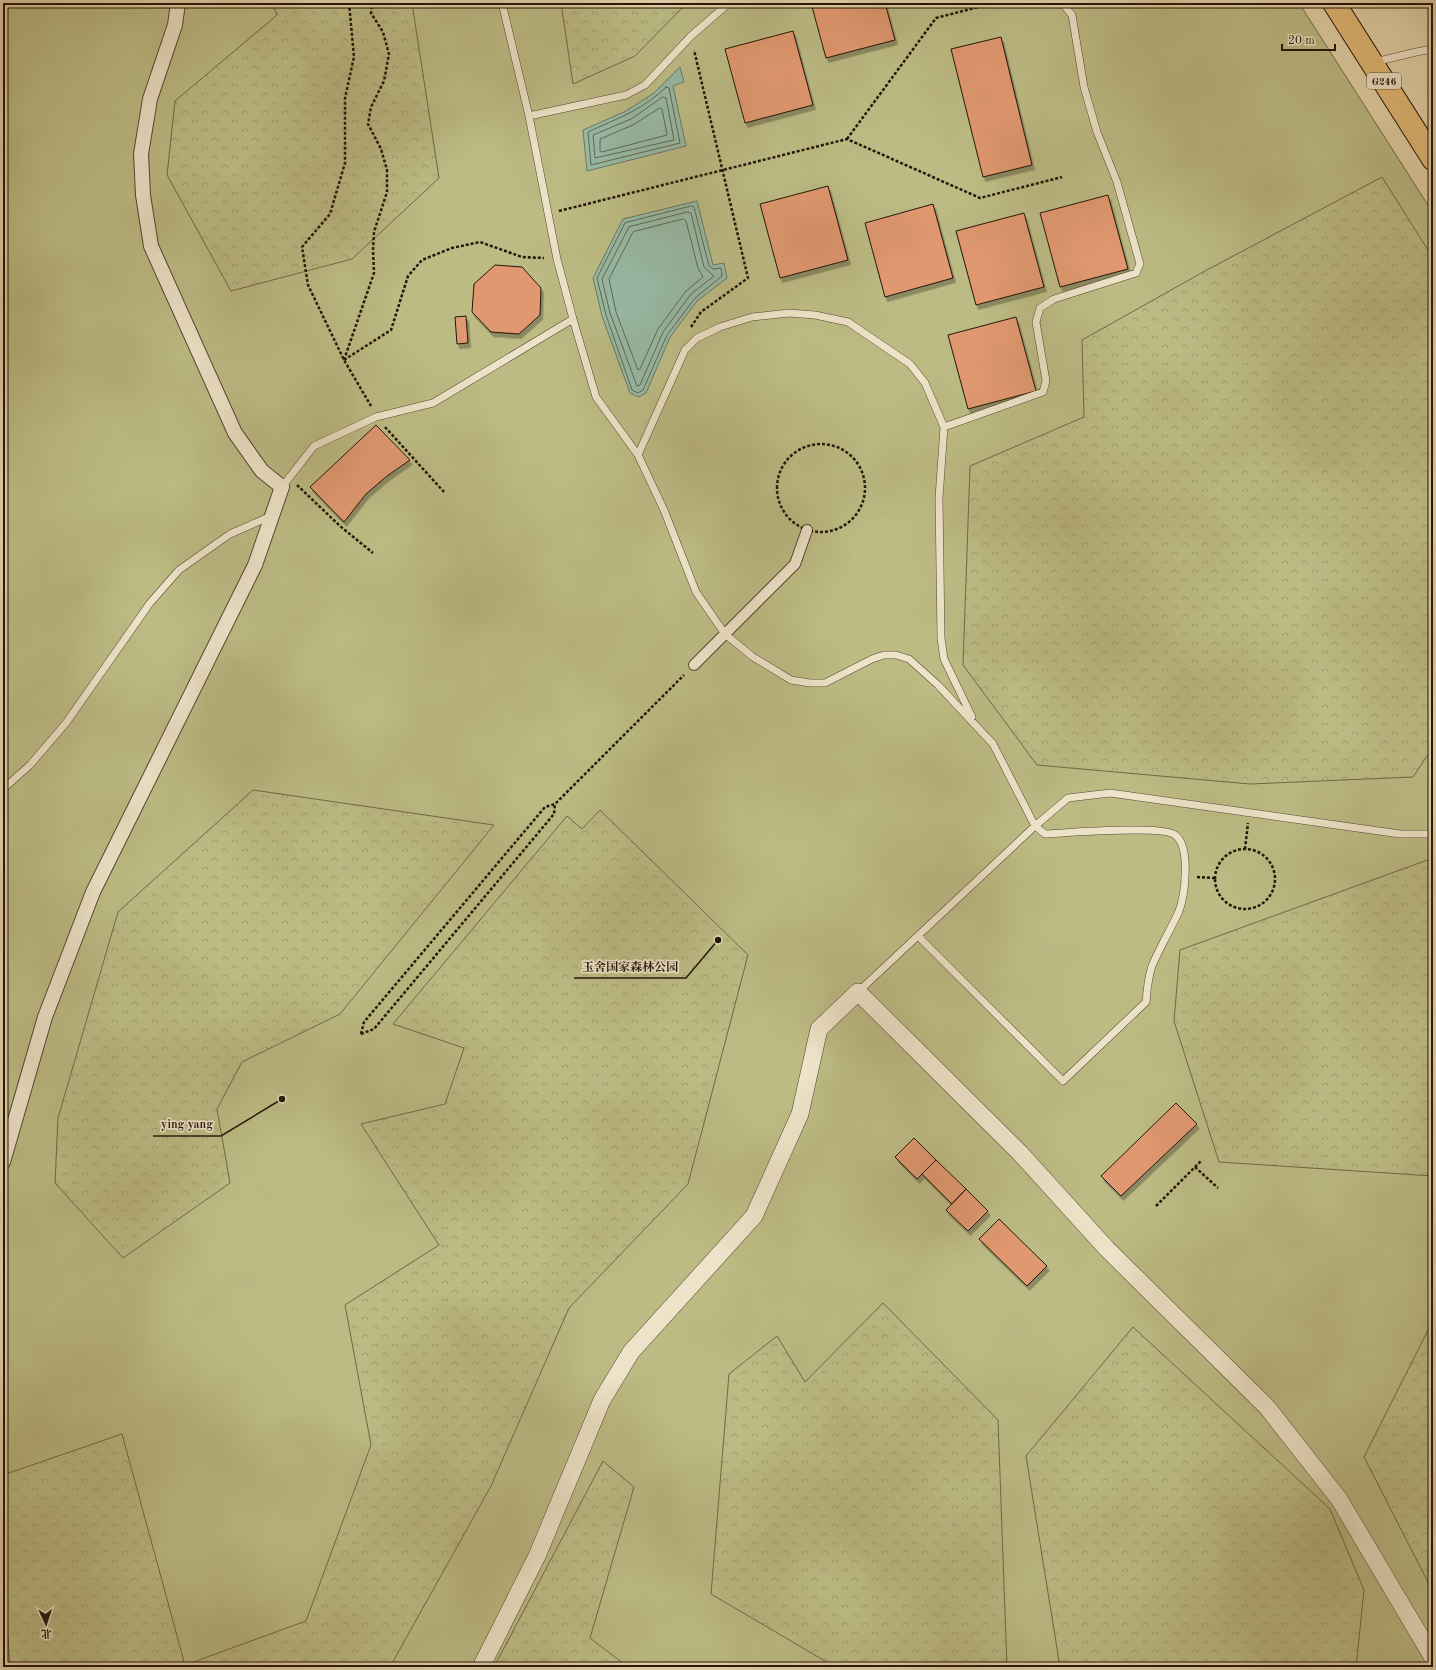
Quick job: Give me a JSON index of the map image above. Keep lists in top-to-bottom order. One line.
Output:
{"streets":{"highway":["G246"]},"places":["玉舍国家森林公园","ying yang"],"scale_bar":"20 m","north":"bottom"}
